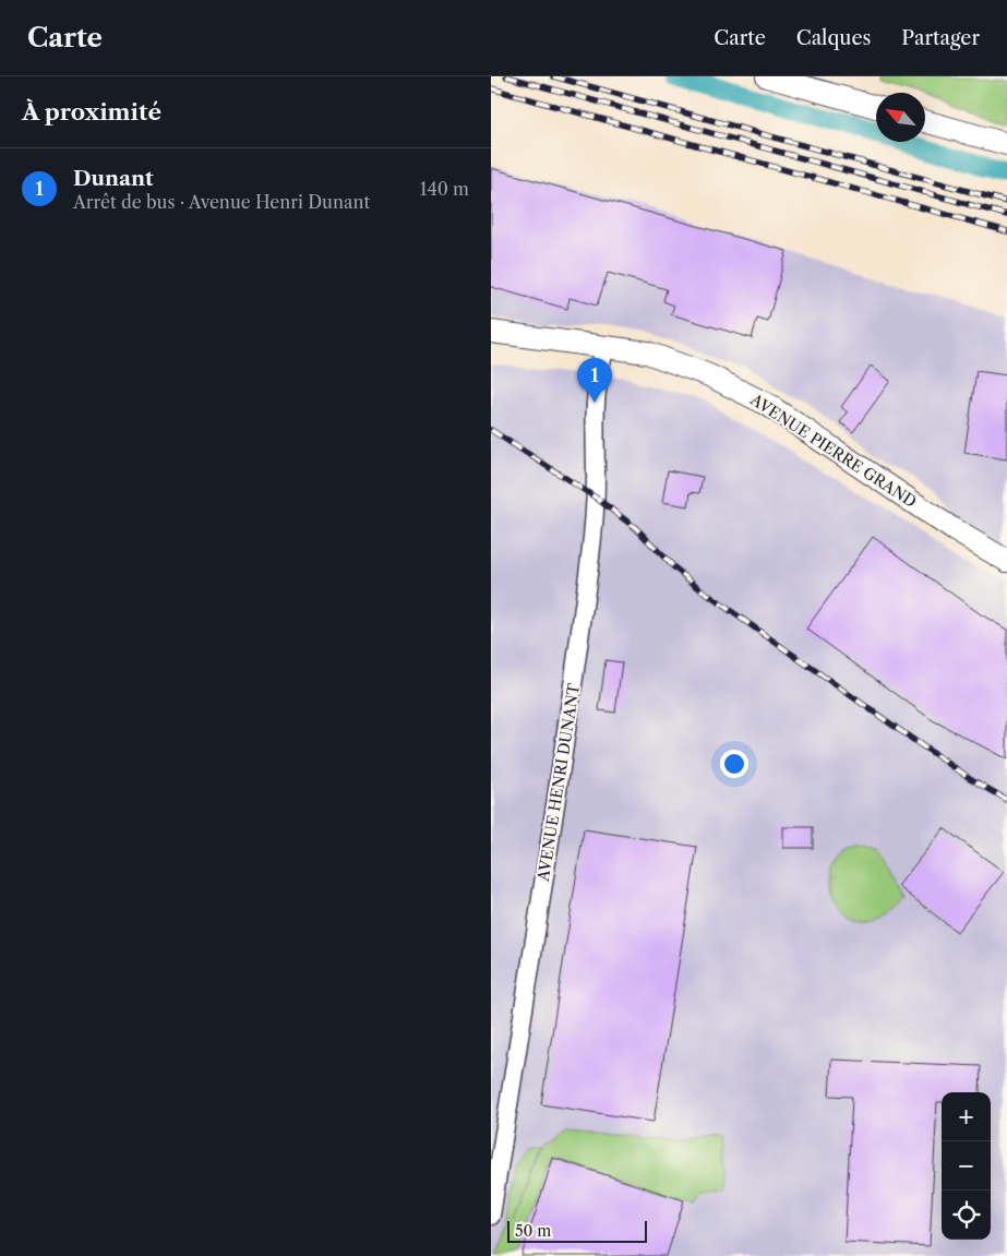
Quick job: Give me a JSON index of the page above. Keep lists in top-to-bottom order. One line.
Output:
{"streets":{"street":["AVENUE PIERRE GRAND","AVENUE HENRI DUNANT"]},"crossings":[["AVENUE PIERRE GRAND","AVENUE HENRI DUNANT"]],"scale_bar":"50 m","north":"top left","page":{"header":"Carte","nav":["Carte","Calques","Partager"],"heading":"À proximité","list":[{"mark":"1","name":"Dunant","note":"Arrêt de bus · Avenue Henri Dunant","value":"140 m"}],"pins":"1","map_buttons":["+","−"],"scale":"50 m"}}
